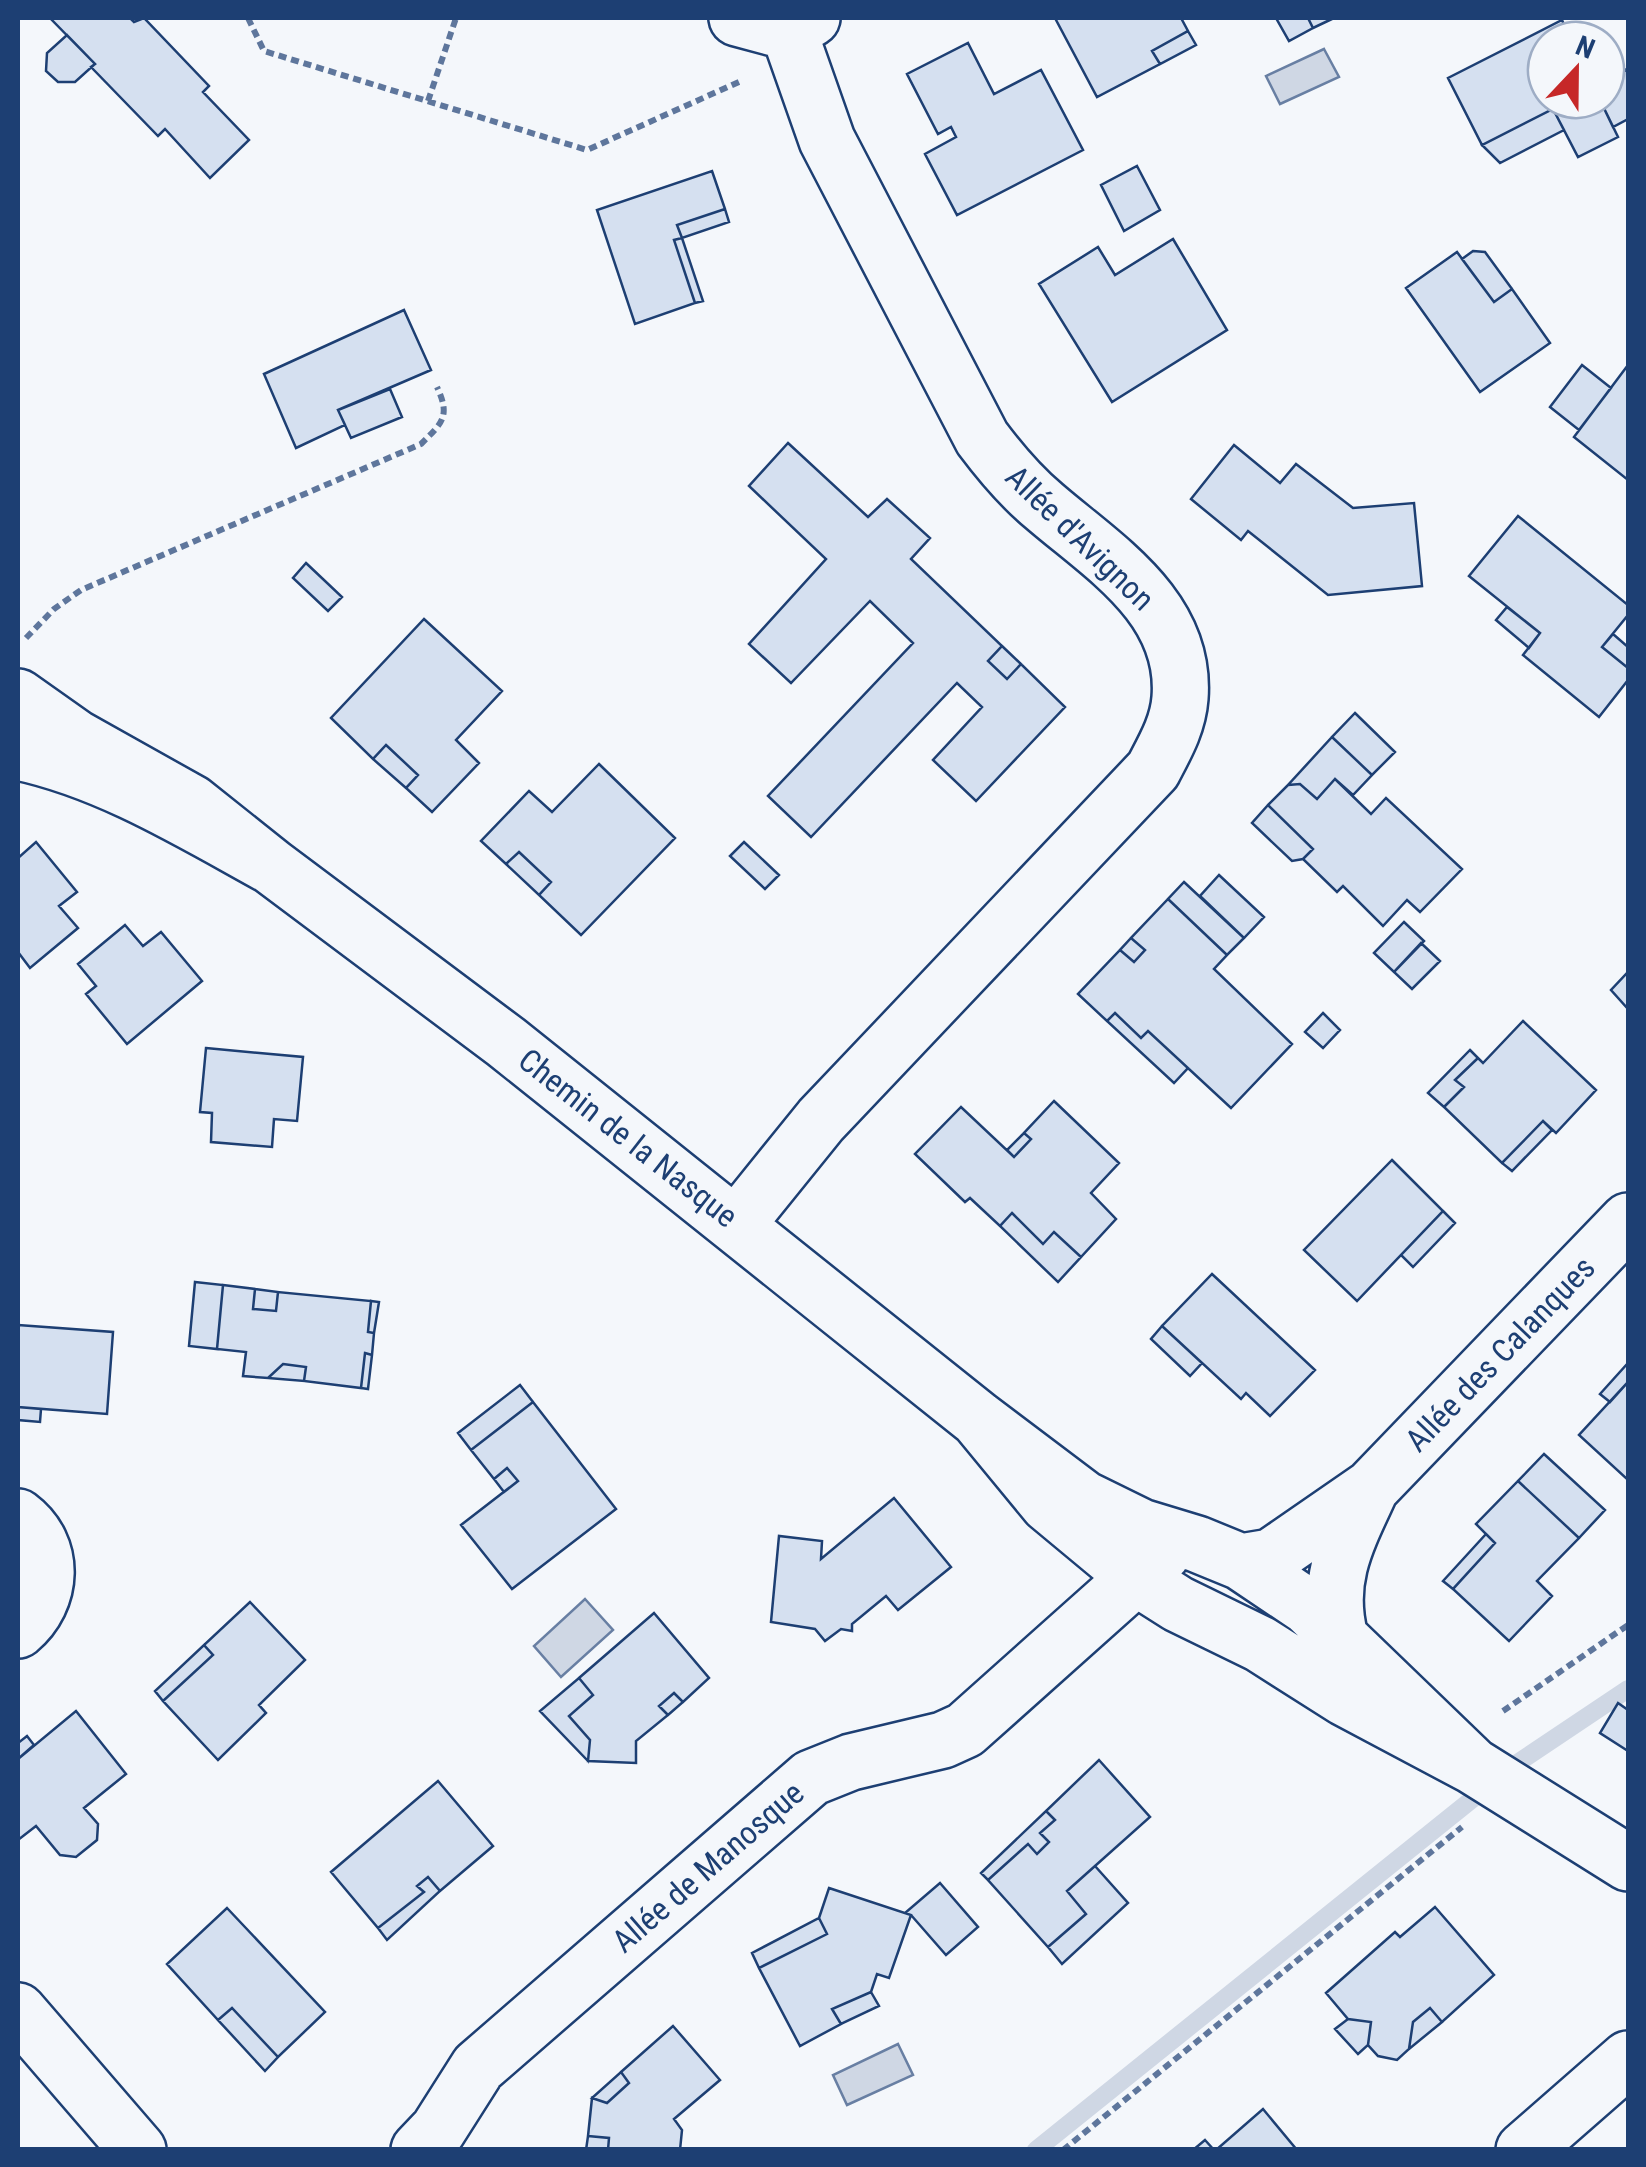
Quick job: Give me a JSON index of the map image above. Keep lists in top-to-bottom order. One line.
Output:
{"streets":{"street":["Allée d'Avignon","Chemin de la Nasque","Allée des Calanques","Allée de Manosque"]},"crossings":[["Allée d'Avignon","Chemin de la Nasque"],["Chemin de la Nasque","Allée des Calanques"],["Chemin de la Nasque","Allée de Manosque"]],"north":"top"}
